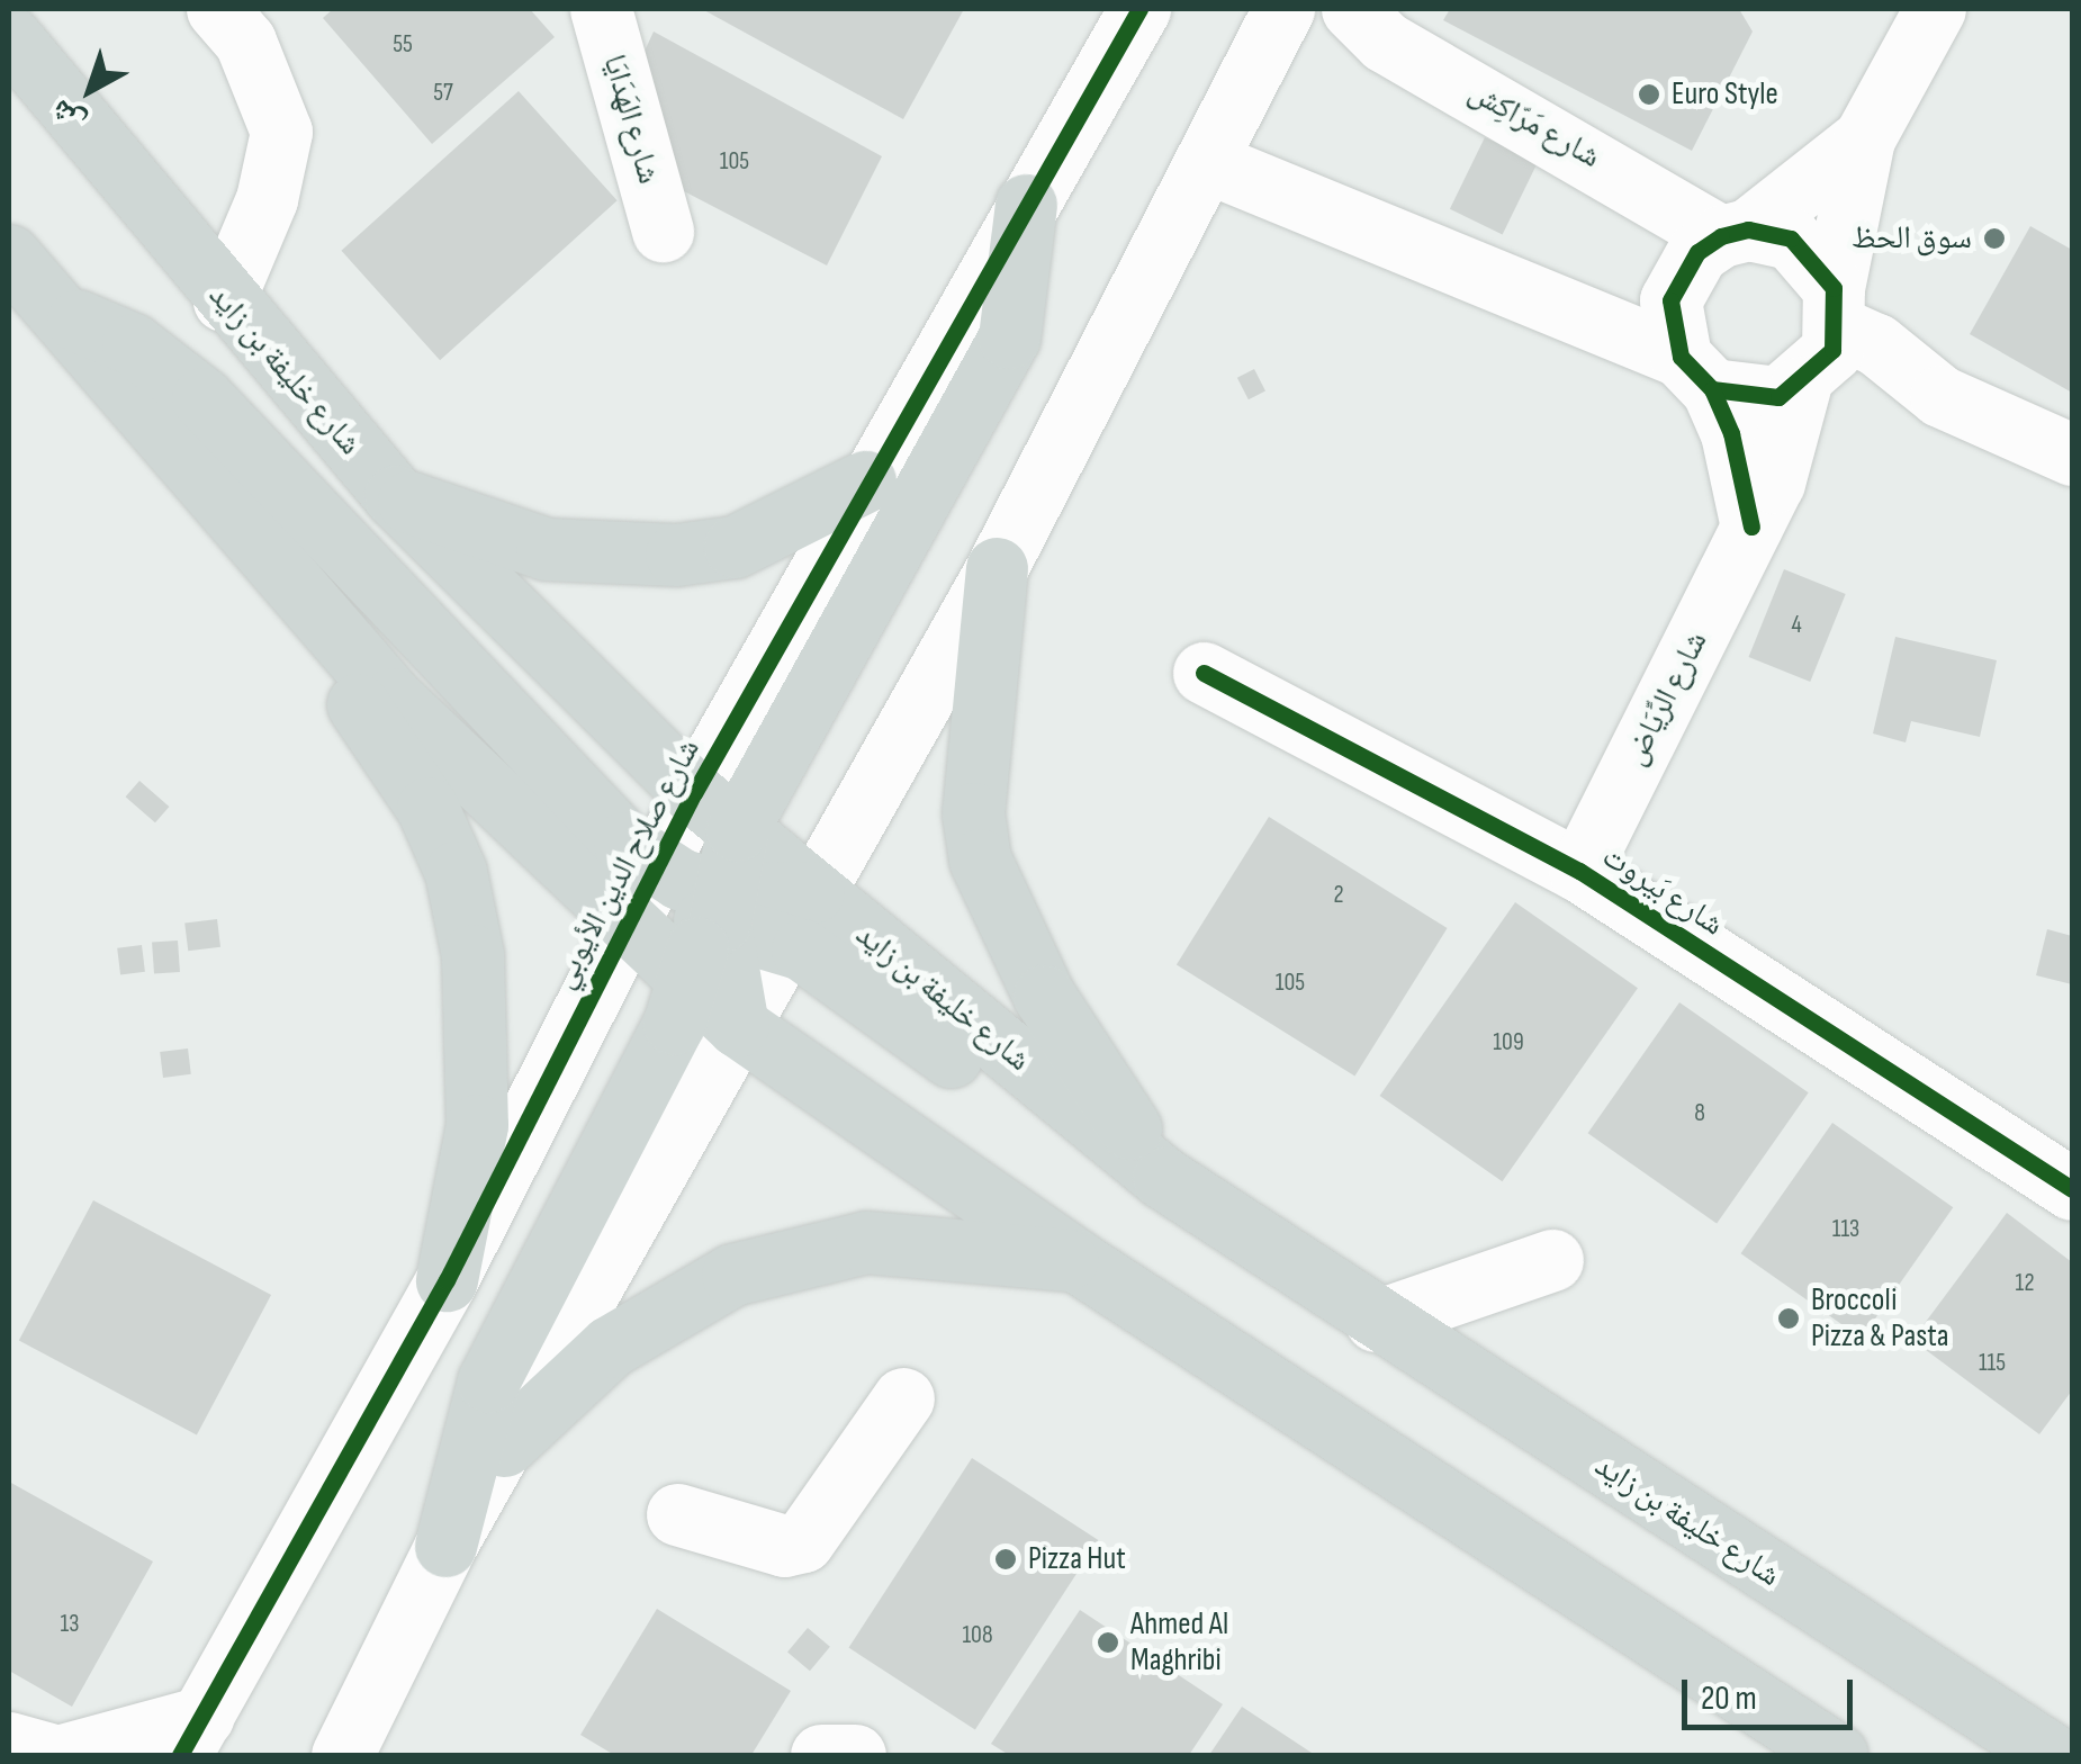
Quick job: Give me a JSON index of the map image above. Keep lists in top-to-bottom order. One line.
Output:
{"streets":{"main road":["شارع خليفة بن زايد"],"street":["شارع الهَدَايَا","شارع مَرّاكِش","شارع الرِّيَاض","شارع صلاح الدين الأيوبي","شارع بَيروت"]},"crossings":[["شارع مَرّاكِش","شارع الرِّيَاض"],["شارع خليفة بن زايد","شارع صلاح الدين الأيوبي"],["شارع الرِّيَاض","شارع بَيروت"]],"places":["Euro Style","سوق الحظ","Broccoli Pizza & Pasta","Pizza Hut","Ahmed Al Maghribi"],"house_numbers":["55","57","105","4","2","105","109","8","113","12","115","13","108"],"scale_bar":"20 m","north":"bottom left"}
